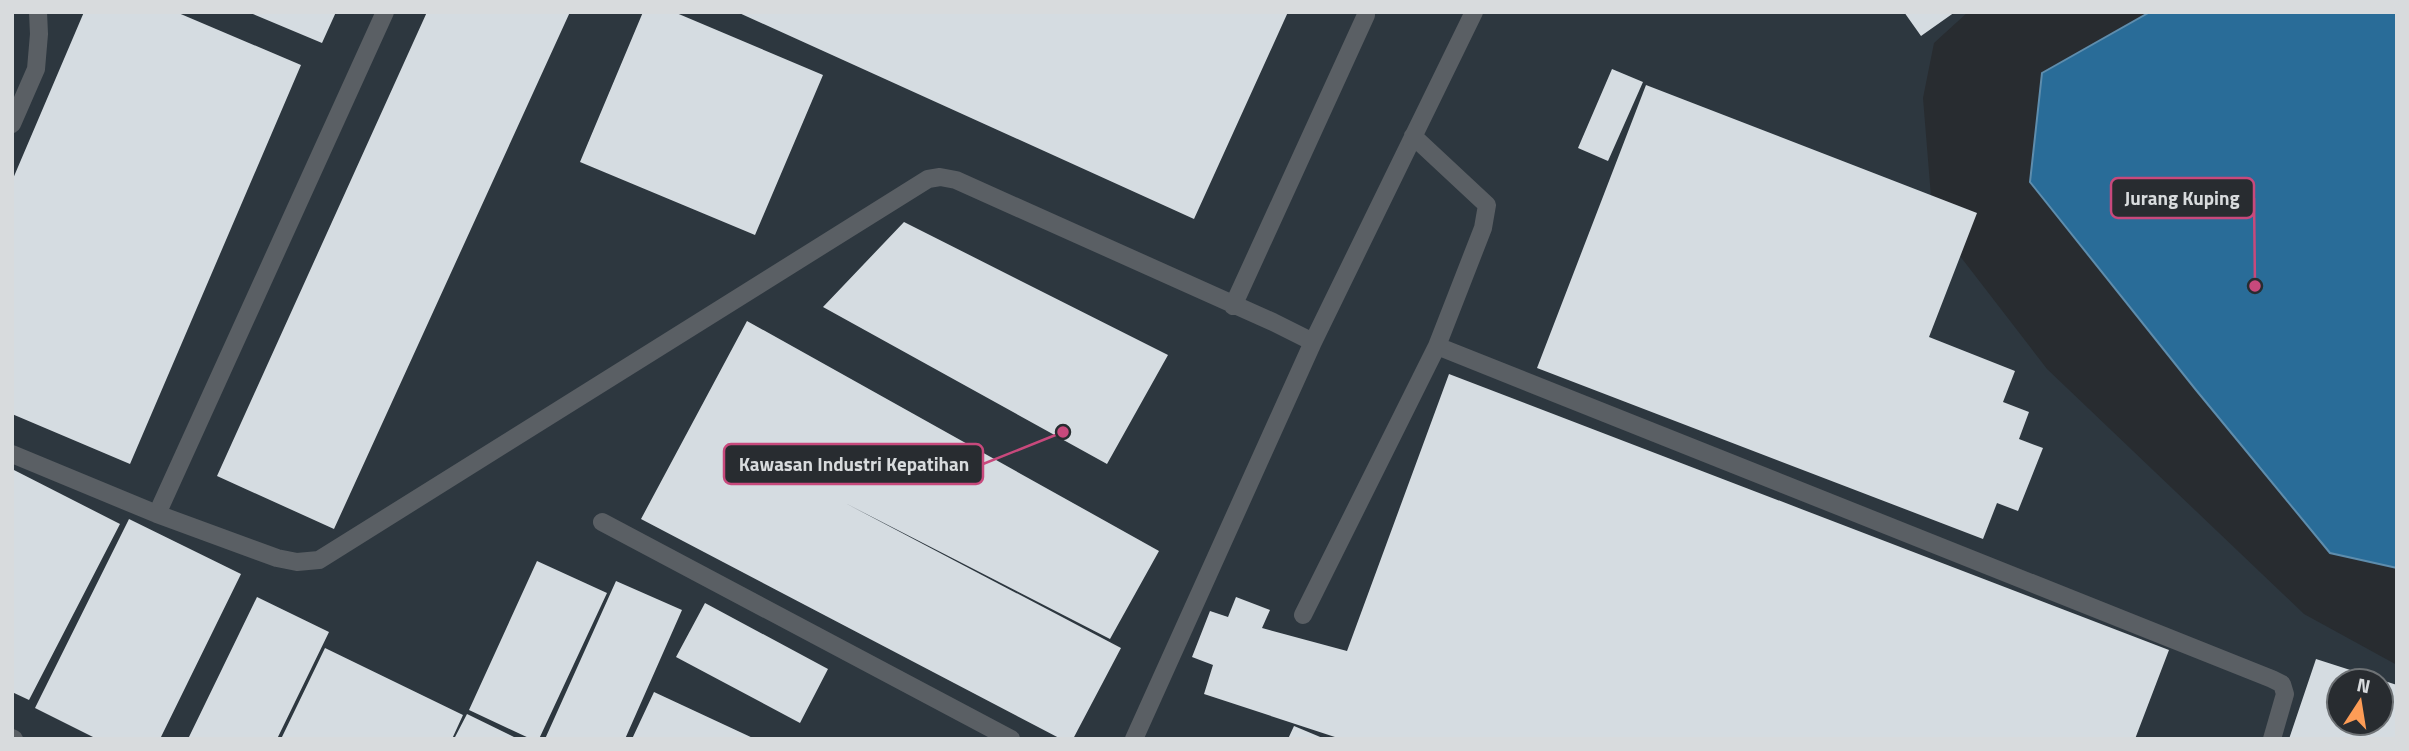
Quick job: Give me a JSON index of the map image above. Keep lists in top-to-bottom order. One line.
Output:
{"places":["Jurang Kuping","Kawasan Industri Kepatihan"],"north":"top"}
